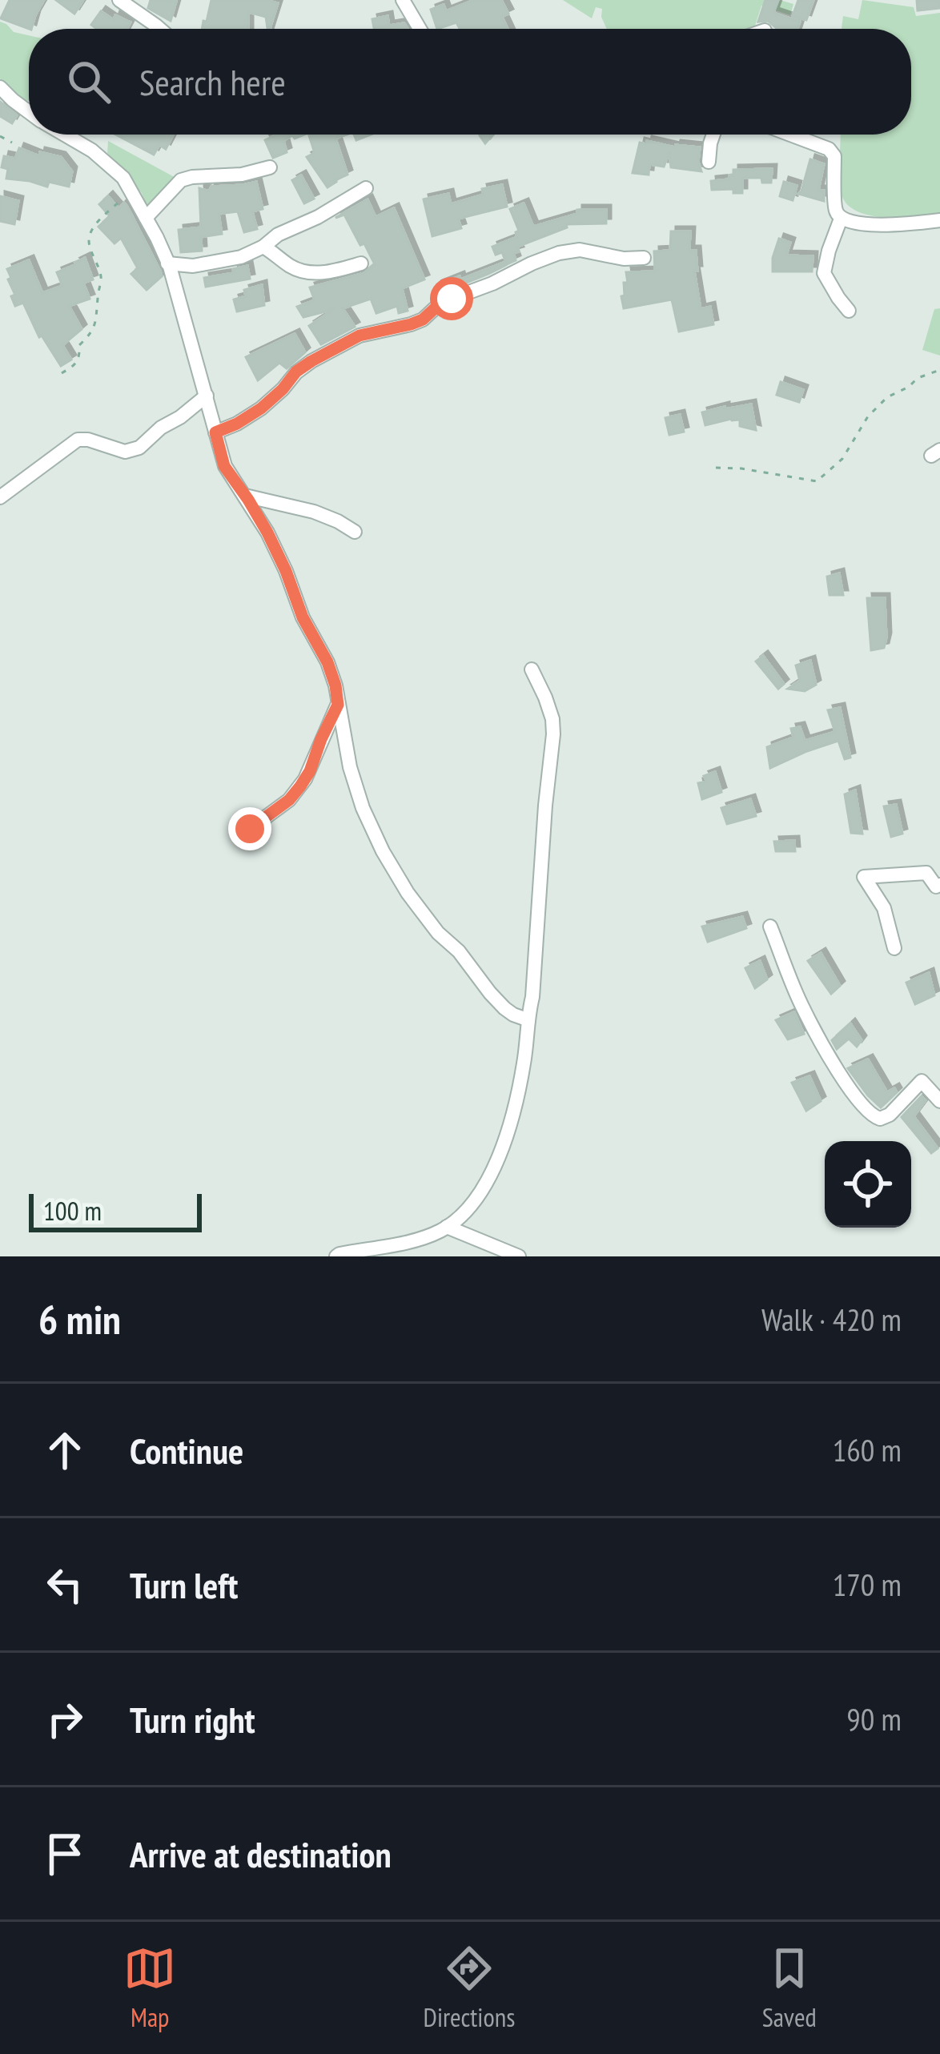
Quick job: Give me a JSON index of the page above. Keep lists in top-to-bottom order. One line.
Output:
{"scale_bar":"100 m","page":{"search":"Search here","scale":"100 m","heading":["6 min","Walk · 420 m"],"list":[["Continue","160 m"],["Turn left","170 m"],["Turn right","90 m"],"Arrive at destination"],"nav":["Map","Directions","Saved"]}}
